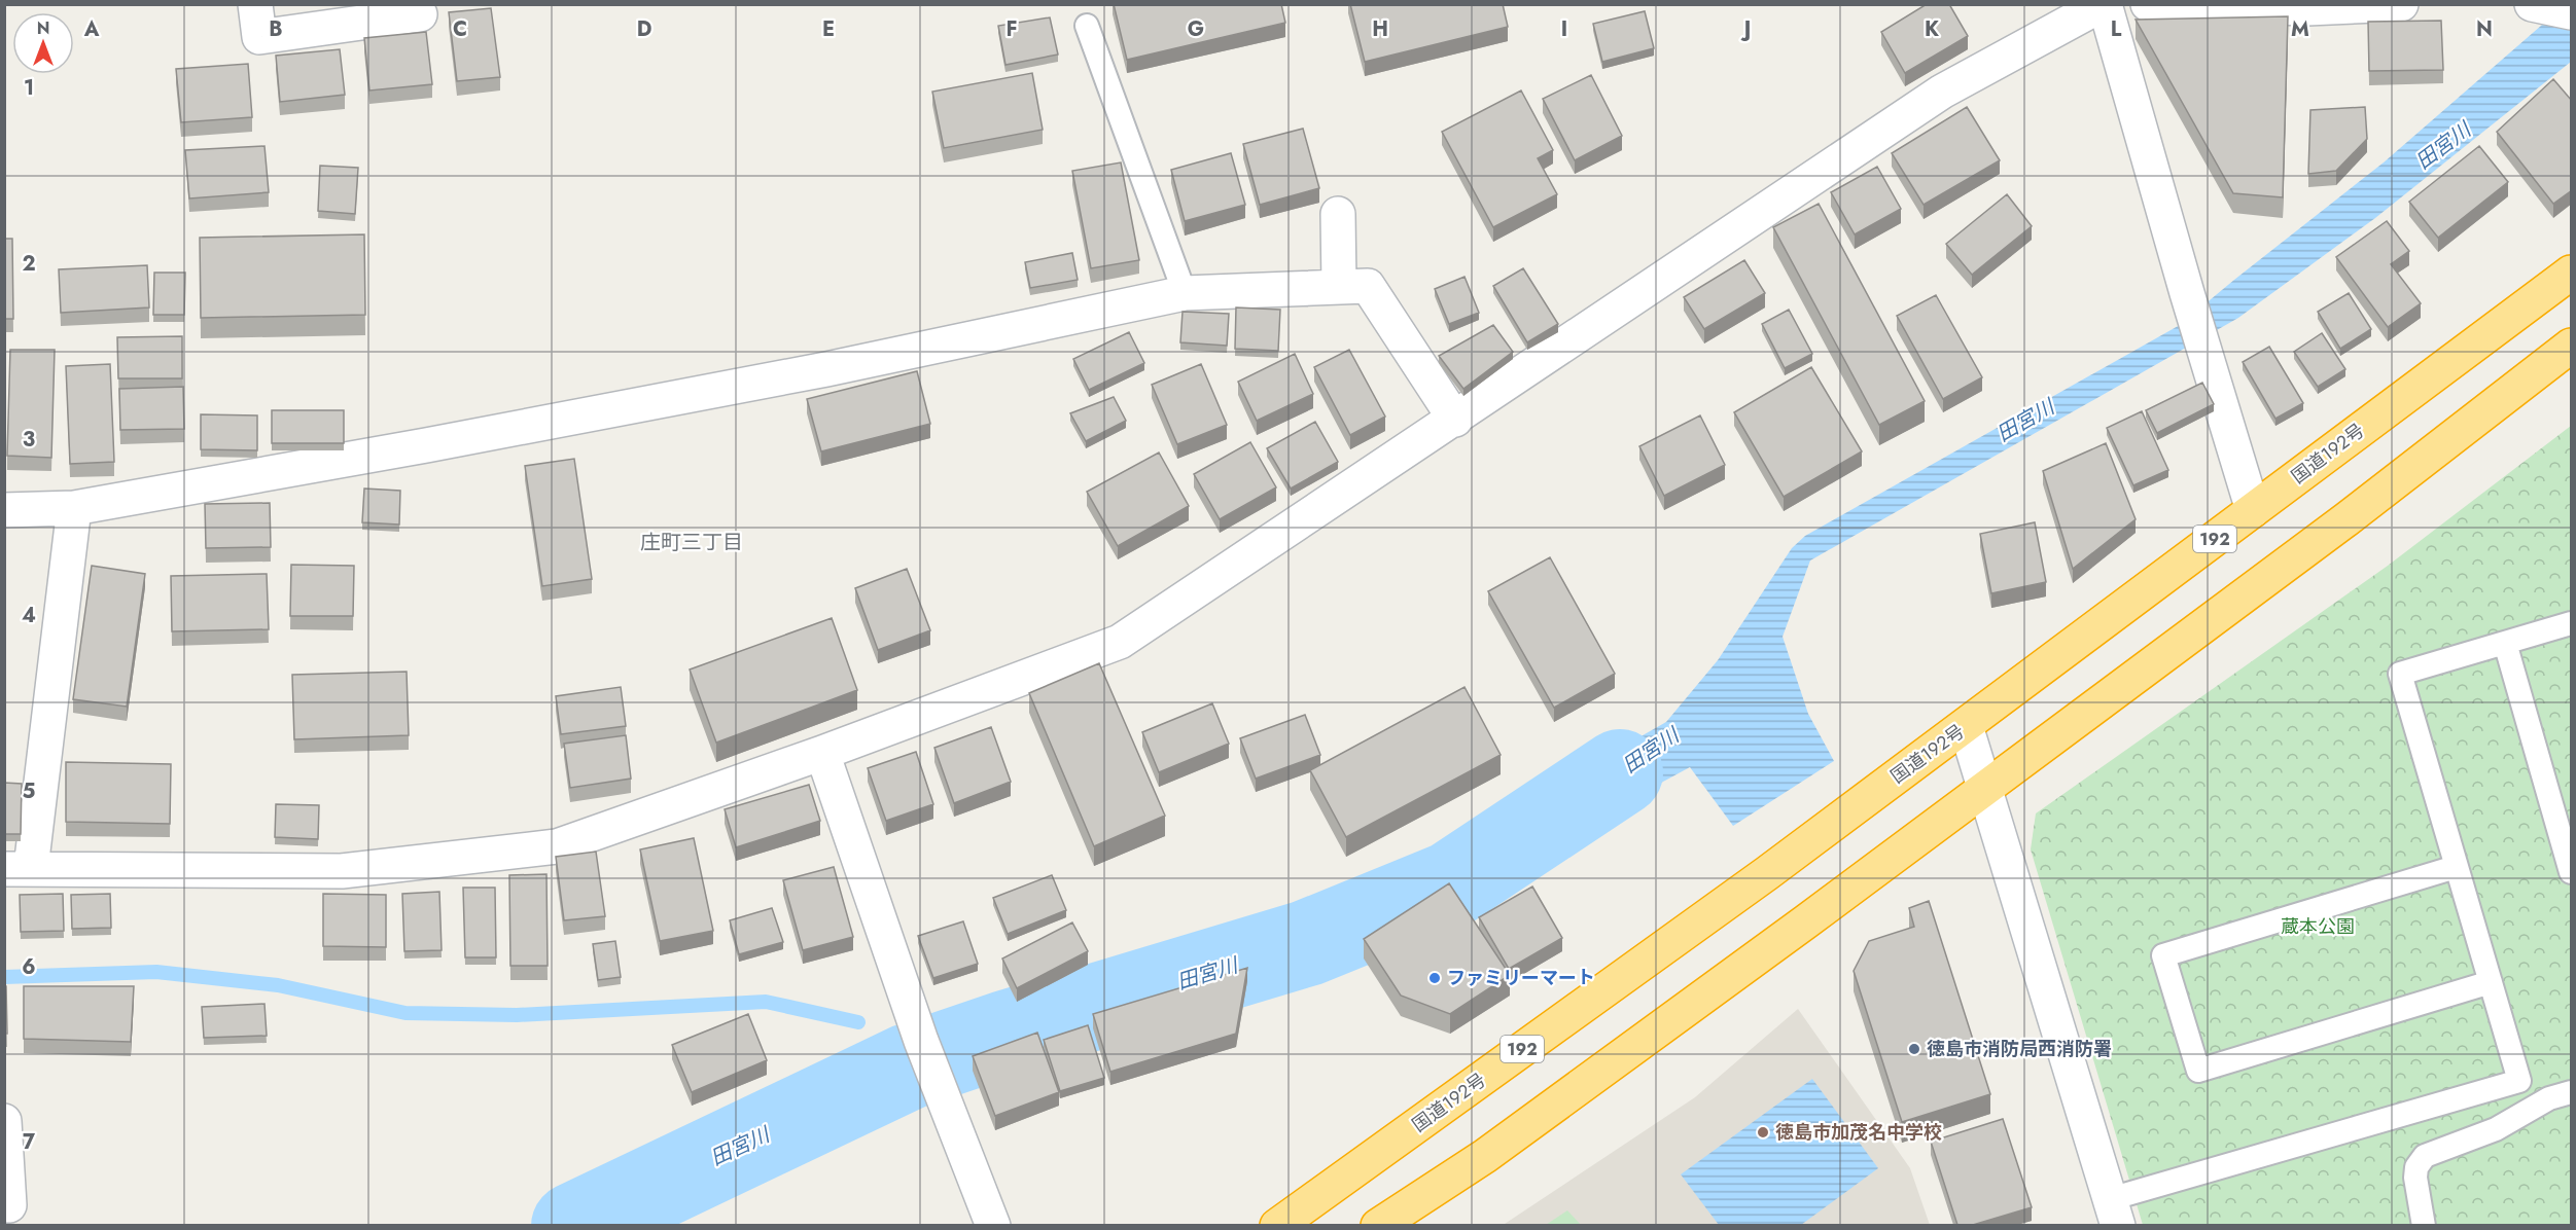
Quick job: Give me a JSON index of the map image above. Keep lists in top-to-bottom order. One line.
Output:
{"streets":{"highway":["国道192号","192"]},"districts":["庄町三丁目"],"water":["田宮川"],"parks":["蔵本公園"],"places":["ファミリーマート","徳島市消防局西消防署","徳島市加茂名中学校"],"north":"top","grid":{"columns":["A","B","C","D","E","F","G","H","I","J","K","L","M","N"],"rows":["1","2","3","4","5","6","7"]}}
